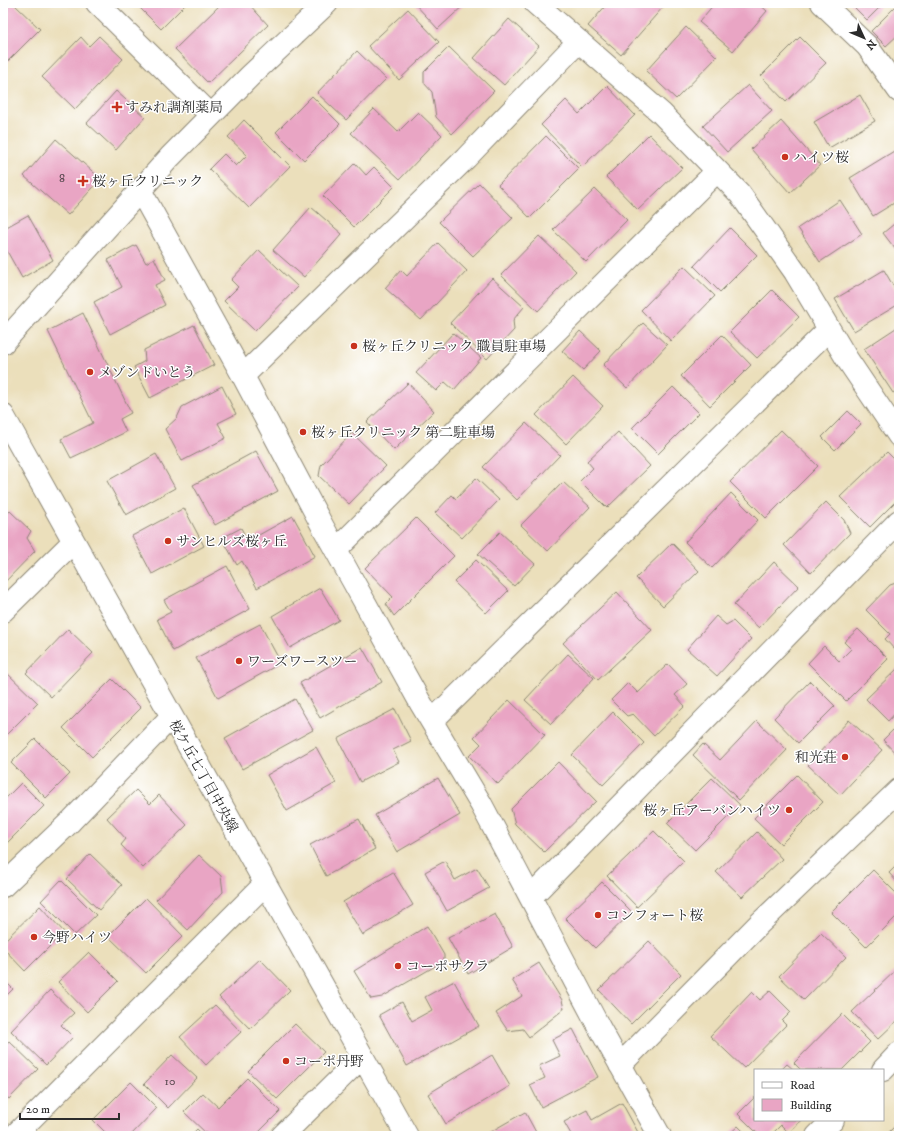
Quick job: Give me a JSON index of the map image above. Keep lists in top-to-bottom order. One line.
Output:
{"streets":{"street":["桜ケ丘七丁目中央線"]},"places":{"health":["すみれ調剤薬局","桜ヶ丘クリニック"],"other":["ハイツ桜","桜ヶ丘クリニック 職員駐車場","メゾンドいとう","桜ヶ丘クリニック 第二駐車場","サンヒルズ桜ヶ丘","ワーズワースツー","和光荘","桜ヶ丘アーバンハイツ","コンフォート桜","今野ハイツ","コーポサクラ","コーポ丹野"]},"house_numbers":["8","10"],"legend":["Road","Building"],"scale_bar":"20 m","north":"bottom right"}
